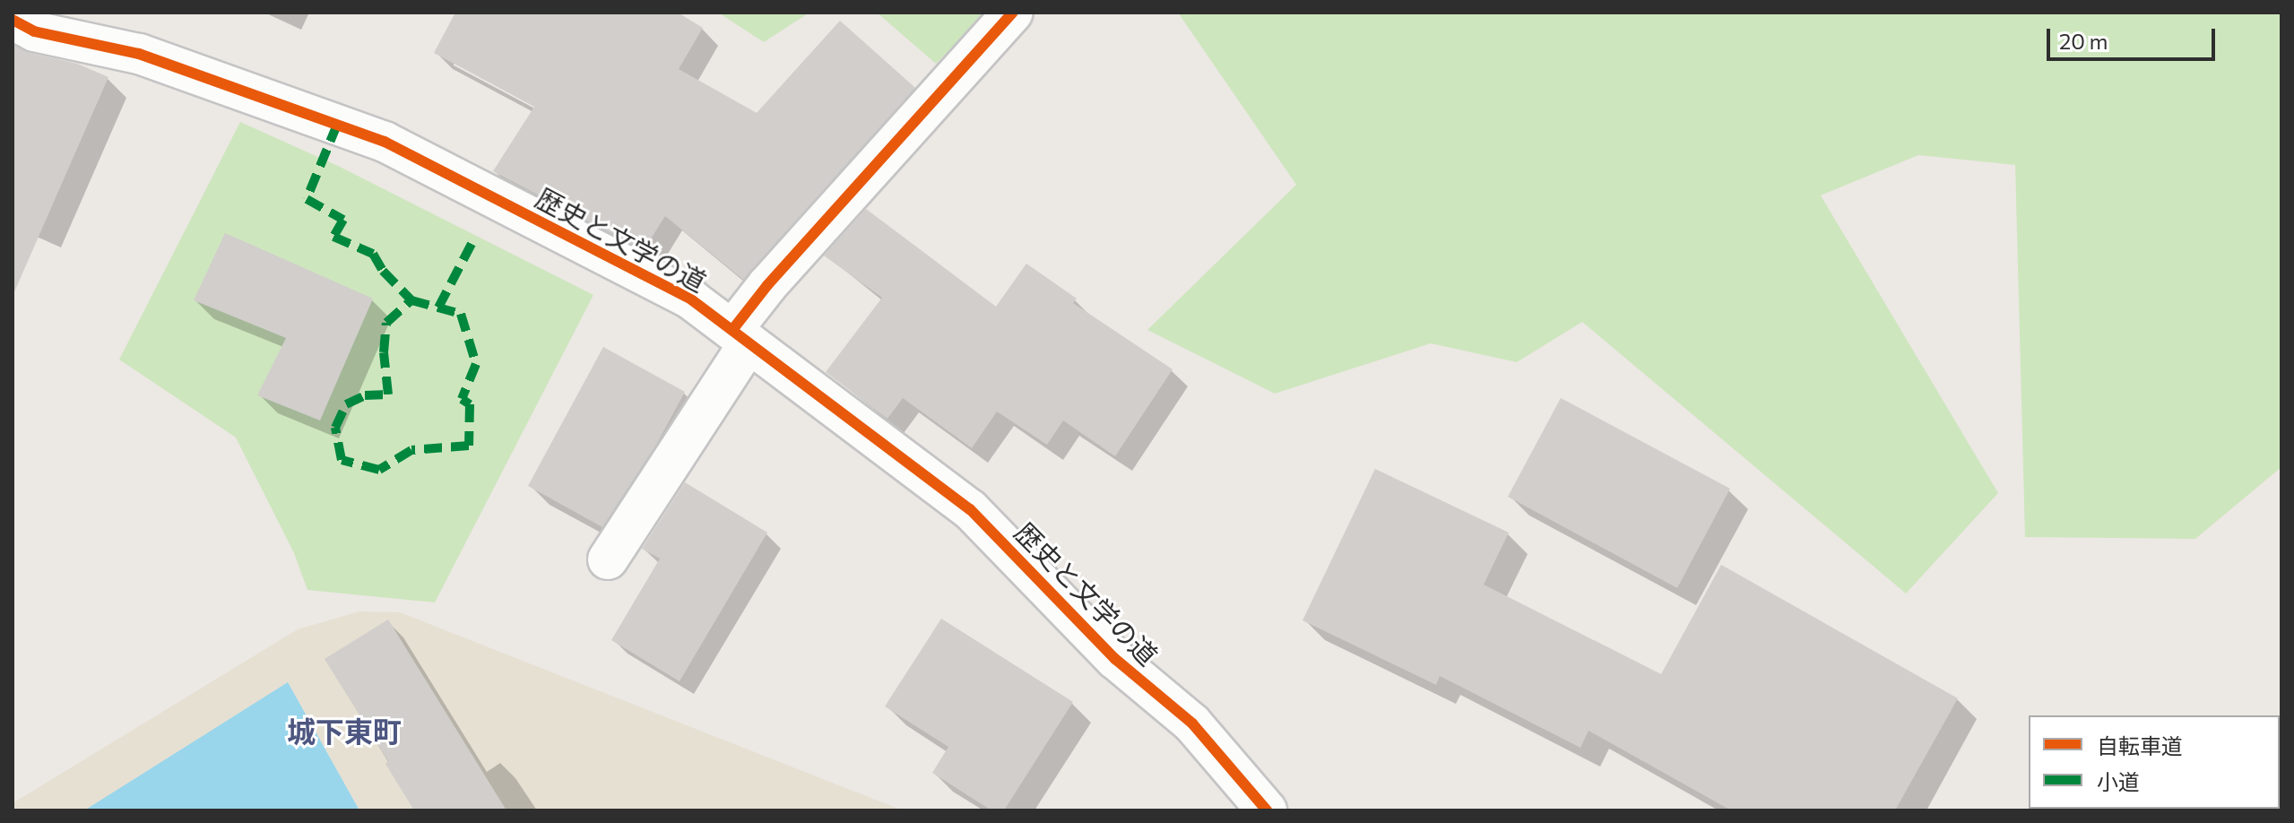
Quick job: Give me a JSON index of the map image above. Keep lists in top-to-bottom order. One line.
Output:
{"streets":{"street":["歴史と文学の道"]},"districts":["城下東町"],"legend":["自転車道","小道"],"scale_bar":"20 m"}
